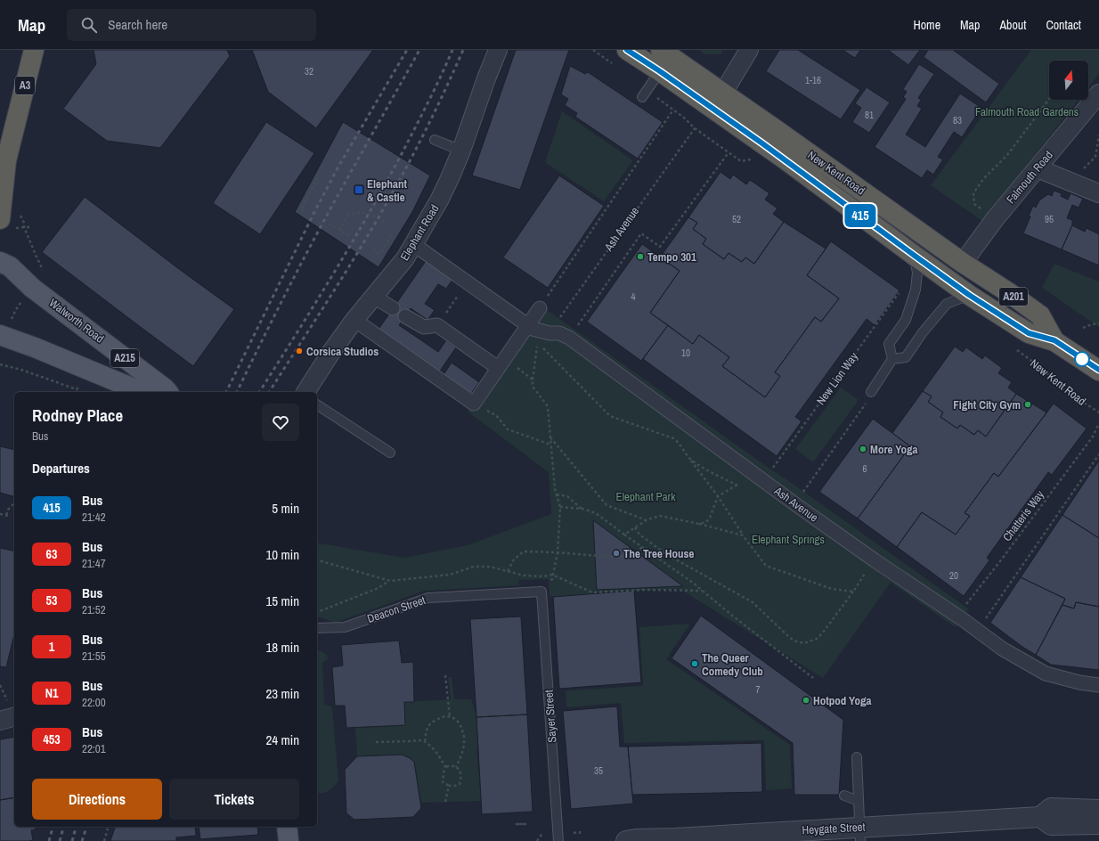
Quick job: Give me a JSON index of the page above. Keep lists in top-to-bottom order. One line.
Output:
{"streets":{"highway":["A3","New Kent Road","A201"],"main road":["Walworth Road","A215"],"street":["Falmouth Road","Ash Avenue","Elephant Road","Heygate Street"],"lane":["Deacon Street","Sayer Street"],"path":["New Lion Way","Chatteris Way"]},"crossings":[["New Kent Road","Falmouth Road"],["Ash Avenue","Elephant Road"],["Ash Avenue","New Lion Way"],["Ash Avenue","Chatteris Way"],["Deacon Street","Sayer Street"]],"parks":["Falmouth Road Gardens","Elephant Park","Elephant Springs"],"places":{"transit":["Elephant & Castle"],"other":["Tempo 301","Corsica Studios","Fight City Gym","More Yoga","The Tree House","The Queer Comedy Club","Hotpod Yoga"]},"lines":["bus line 415"],"house_numbers":["32","1-16","81","83","52","95","4","10","6","20","7","35"],"north":"top","page":{"header":"Map","search":"Search here","nav":["Home","Map","About","Contact"],"on_map":"415","heading":[["Rodney Place","Bus"],"Departures"],"list":[{"mark":"415","name":"Bus","note":"21:42","value":"5 min"},{"mark":"63","name":"Bus","note":"21:47","value":"10 min"},{"mark":"53","name":"Bus","note":"21:52","value":"15 min"},{"mark":"1","name":"Bus","note":"21:55","value":"18 min"},{"mark":"N1","name":"Bus","note":"22:00","value":"23 min"},{"mark":"453","name":"Bus","note":"22:01","value":"24 min"}],"buttons":["Directions","Tickets"]}}
